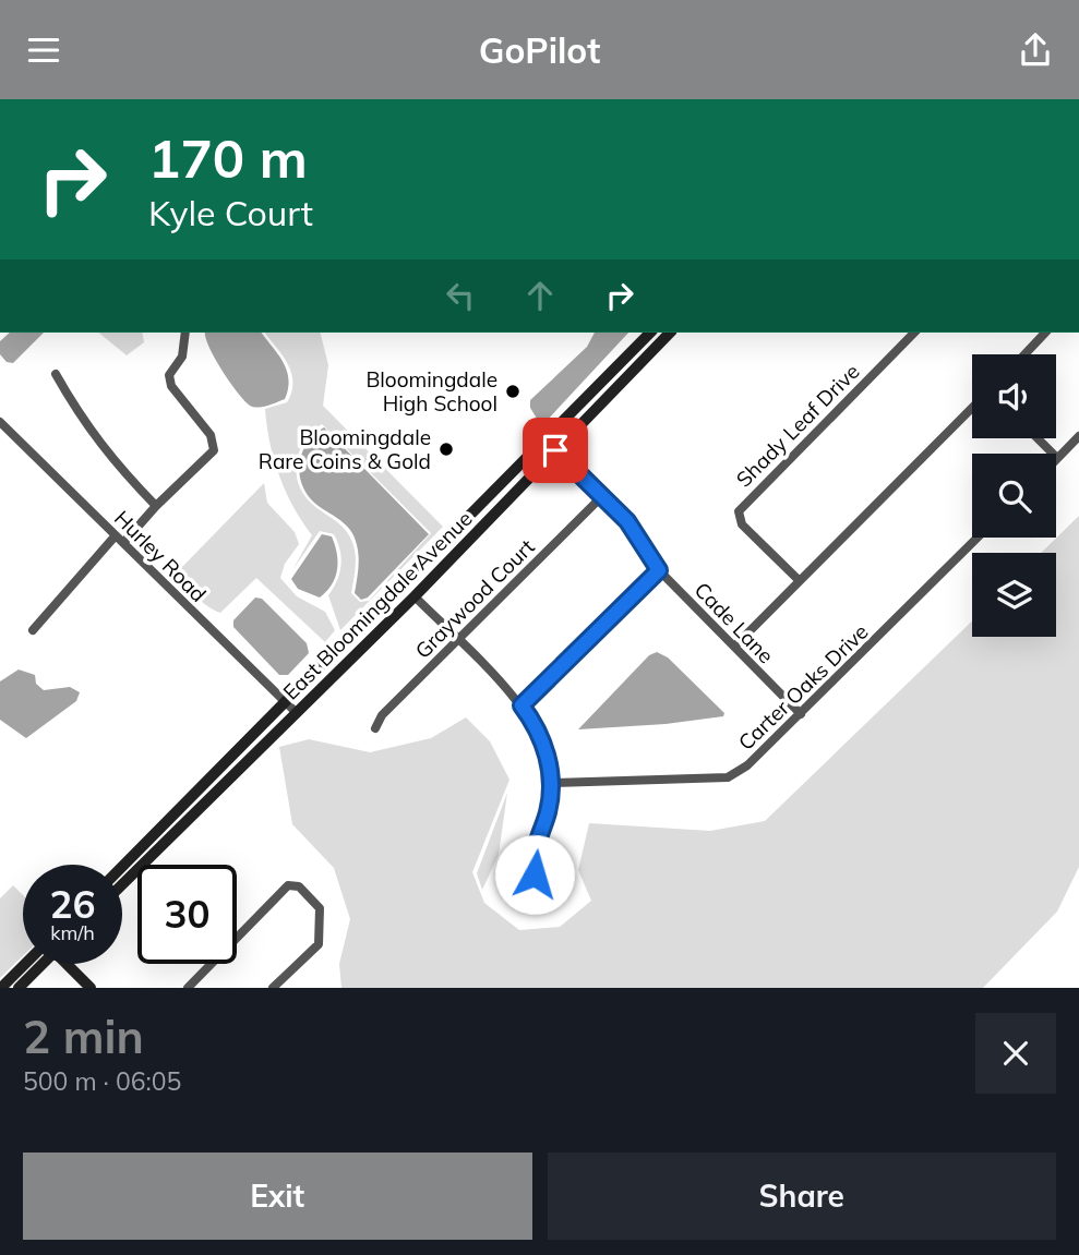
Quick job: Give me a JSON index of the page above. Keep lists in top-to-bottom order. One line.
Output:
{"streets":{"main road":["East Bloomingdale Avenue"],"street":["Shady Leaf Drive","Hurley Road","Graywood Court","Cade Lane","Carter Oaks Drive"]},"crossings":[["Hurley Road","East Bloomingdale Avenue"],["Graywood Court","Cade Lane"],["East Bloomingdale Avenue","Cade Lane"],["Cade Lane","Carter Oaks Drive"]],"places":["Bloomingdale High School","Bloomingdale Rare Coins & Gold"],"page":{"header":"GoPilot","turn":["170 m","Kyle Court"],"speed":"26 km/h","limit":"30","heading":["2 min","500 m · 06:05"],"buttons":["Exit","Share"]}}
